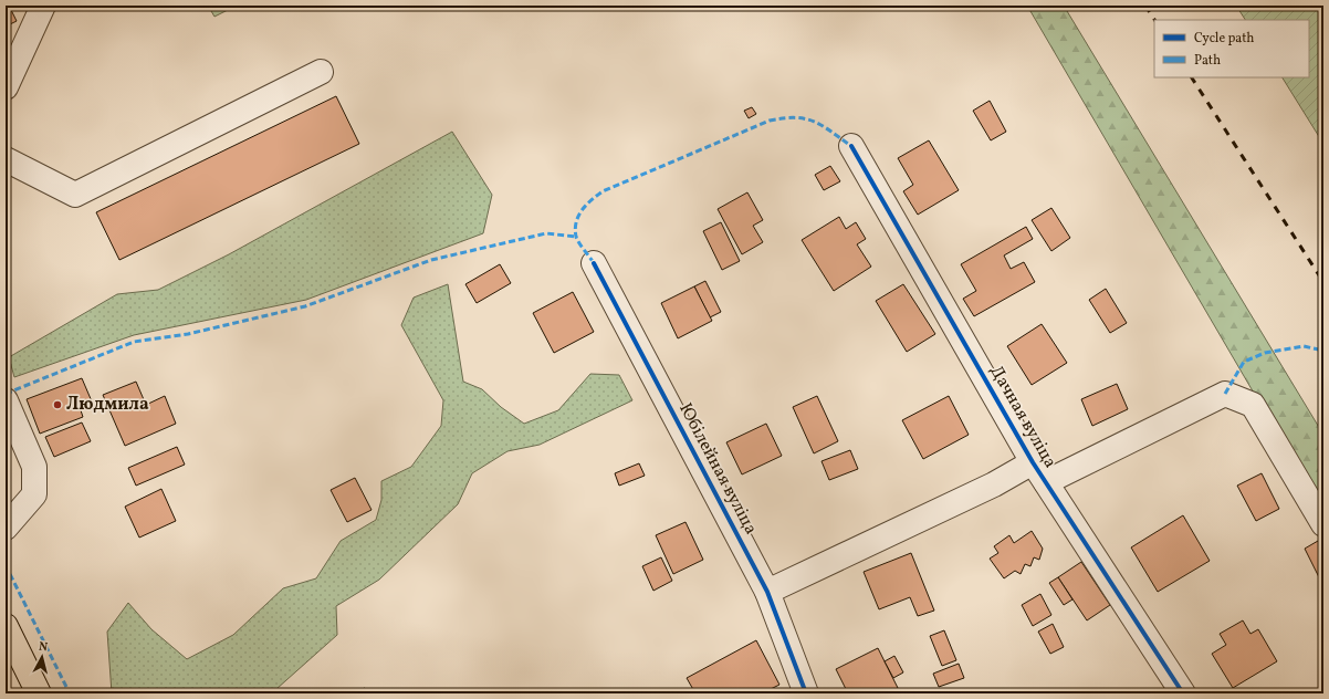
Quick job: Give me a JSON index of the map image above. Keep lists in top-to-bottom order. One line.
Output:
{"streets":{"street":["Дачная вуліца","Юбілейная вуліца"]},"places":["Людмила"],"legend":["Cycle path","Path"],"north":"top"}
